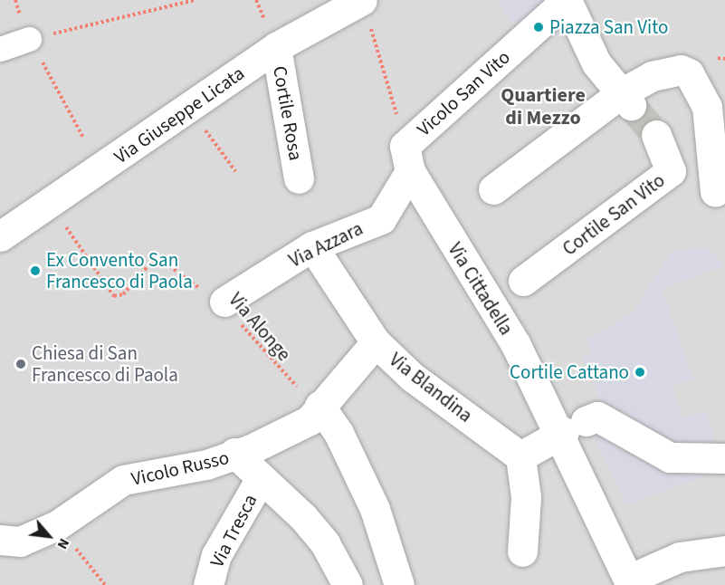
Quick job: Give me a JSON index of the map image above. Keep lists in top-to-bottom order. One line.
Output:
{"streets":{"street":["Vicolo San Vito","Cortile Rosa","Via Giuseppe Licata","Cortile San Vito","Via Azzara","Via Cittadella","Via Blandina","Vicolo Russo","Via Tresca"],"path":["Via Alonge"]},"crossings":[["Vicolo San Vito","Via Azzara"],["Vicolo San Vito","Via Cittadella"],["Cortile Rosa","Via Giuseppe Licata"],["Via Giuseppe Licata","Via Alonge"],["Via Azzara","Via Cittadella"],["Via Azzara","Via Alonge"],["Via Azzara","Via Blandina"],["Vicolo Russo","Via Tresca"]],"districts":["Quartiere di Mezzo"],"places":["Piazza San Vito","Ex Convento San Francesco di Paola","Chiesa di San Francesco di Paola","Cortile Cattano"],"north":"bottom right"}
